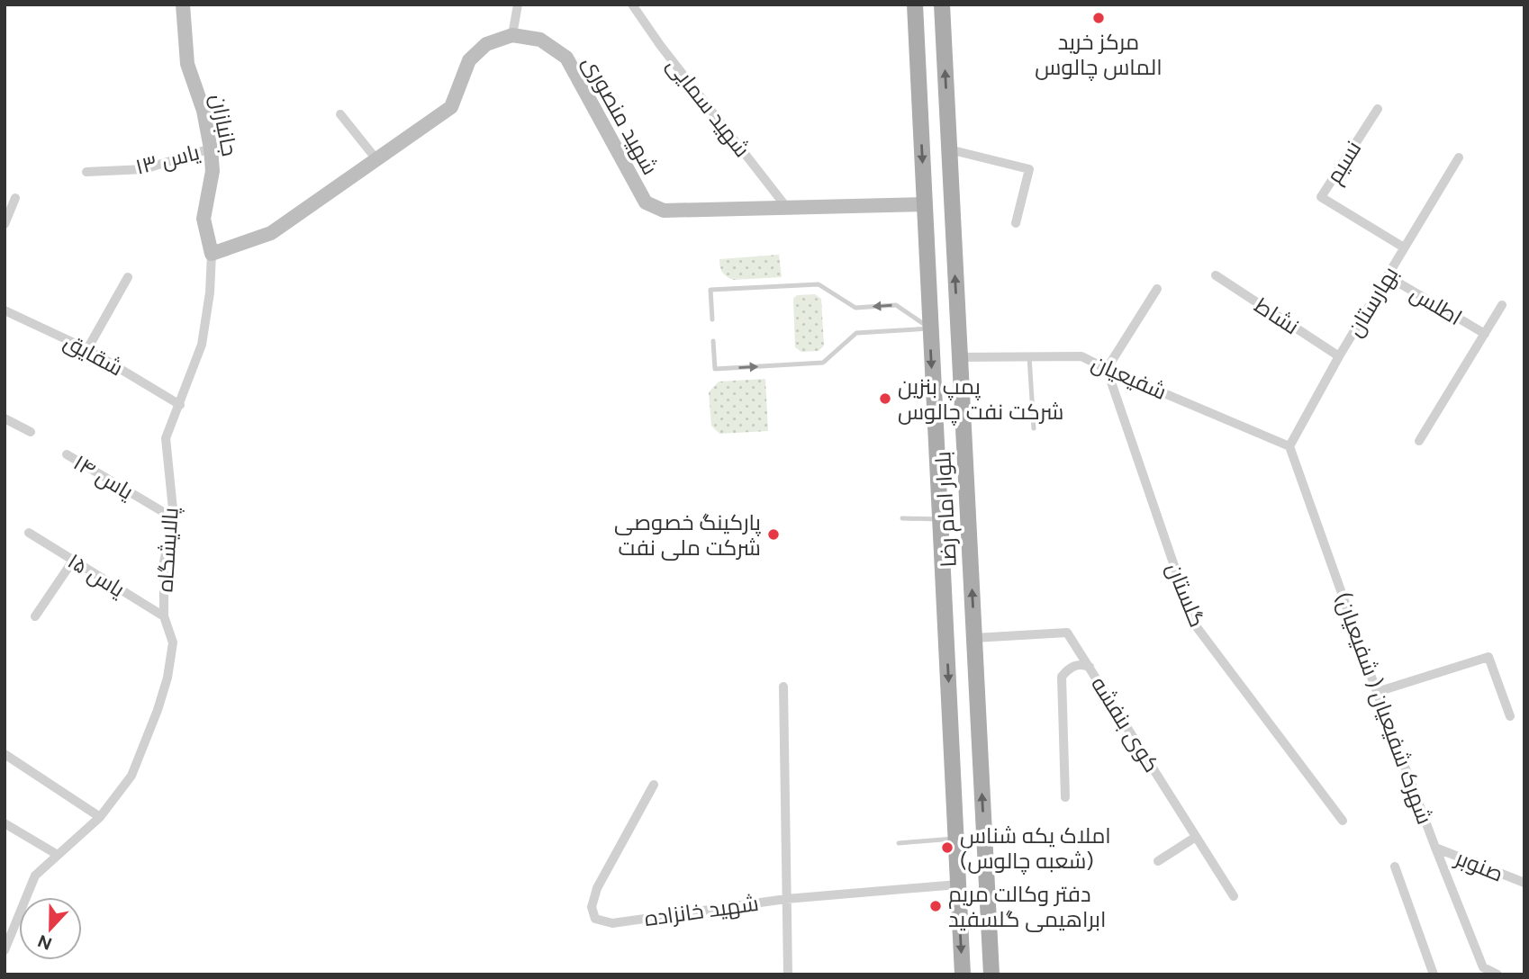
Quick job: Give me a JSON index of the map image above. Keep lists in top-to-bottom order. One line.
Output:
{"streets":{"main road":["بلوار امام رضا"],"street":["شهید سمایی","شهید منصوری","جانبازان","یاس ۱۳","نسیم","بهارستان","اطلس","نشاط","شقایق","شفیعیان","یاس ۱۴","پالایشگاه","یاس ۱۵","گلستان","شهرک شفیعیان ( شفیعیان)","کوی بنفشه","صنوبر","شهید خانزاده"]},"crossings":[["شهید سمایی","شهید منصوری"],["شهید منصوری","بلوار امام رضا"],["جانبازان","یاس ۱۳"],["جانبازان","پالایشگاه"],["نسیم","بهارستان"],["بهارستان","اطلس"],["بهارستان","نشاط"],["بهارستان","شفیعیان"],["بهارستان","شهرک شفیعیان ( شفیعیان)"],["شقایق","پالایشگاه"],["شفیعیان","بلوار امام رضا"],["شفیعیان","گلستان"],["شفیعیان","شهرک شفیعیان ( شفیعیان)"],["یاس ۱۴","پالایشگاه"],["بلوار امام رضا","کوی بنفشه"],["بلوار امام رضا","شهید خانزاده"],["پالایشگاه","یاس ۱۵"],["شهرک شفیعیان ( شفیعیان)","صنوبر"]],"places":["مرکز خرید الماس چالوس","پمپ بنزین شرکت نفت چالوس","پارکینگ خصوصی شرکت ملی نفت","املاک یکه شناس (شعبه چالوس)","دفتر وکالت مریم ابراهیمی گلسفید"],"north":"bottom"}
